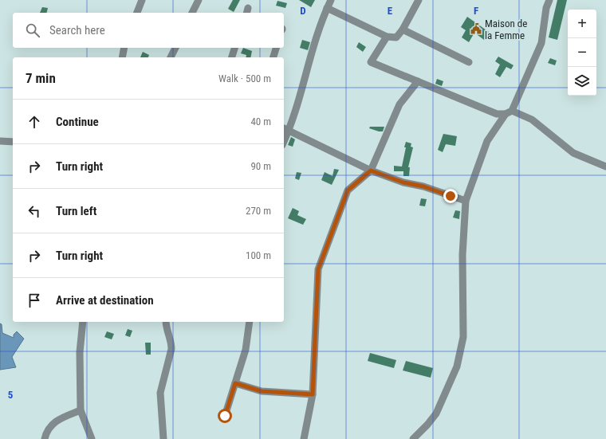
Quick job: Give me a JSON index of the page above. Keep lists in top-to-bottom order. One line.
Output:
{"places":{"public building":["Maison de la Femme"]},"page":{"map_buttons":["+","−"],"search":"Search here","heading":["7 min","Walk · 500 m"],"list":[["Continue","40 m"],["Turn right","90 m"],["Turn left","270 m"],["Turn right","100 m"],"Arrive at destination"]},"grid":{"columns":["D","E","F"],"rows":["5"]}}
